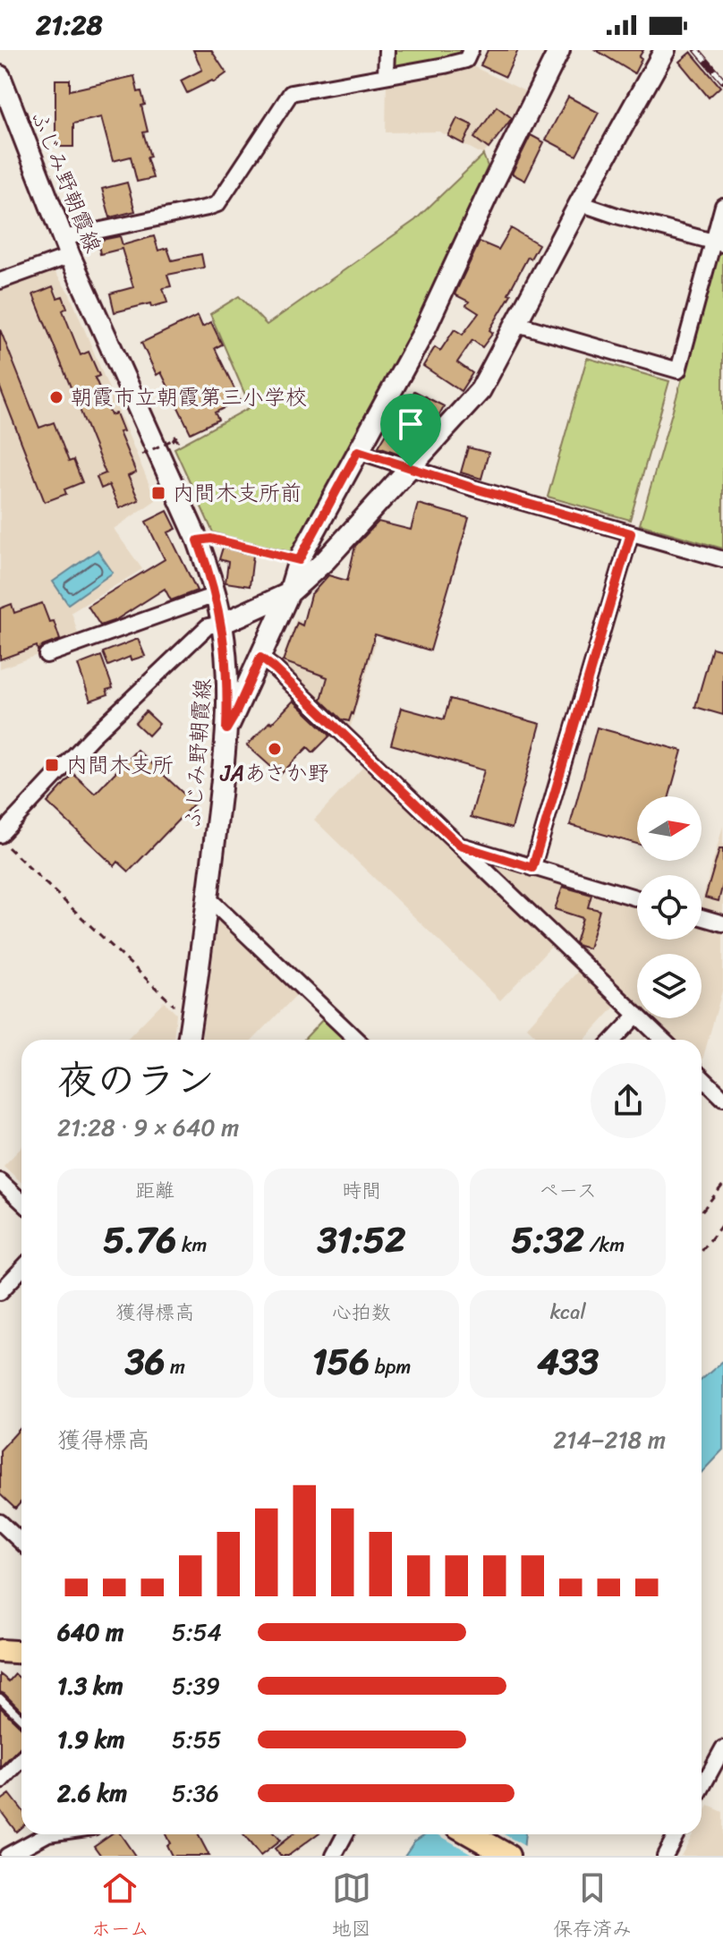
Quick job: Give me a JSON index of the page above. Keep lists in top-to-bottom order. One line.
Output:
{"streets":{"street":["ふじみ野朝霞線"]},"places":{"other":["朝霞市立朝霞第三小学校","JAあさか野"],"transit":["内間木支所前","内間木支所"]},"north":"right","page":{"status":"21:28","heading":["夜のラン","21:28 · 9 × 640 m"],"stats":[["距離","5.76 km"],["時間","31:52"],["ペース","5:32 /km"],["獲得標高","36 m"],["心拍数","156 bpm"],["kcal","433"]],"chart":["獲得標高","214–218 m"],"list":[{"name":"640 m","note":"5:54"},{"name":"1.3 km","note":"5:39"},{"name":"1.9 km","note":"5:55"},{"name":"2.6 km","note":"5:36"}],"tabs":["ホーム","地図","保存済み"]}}
